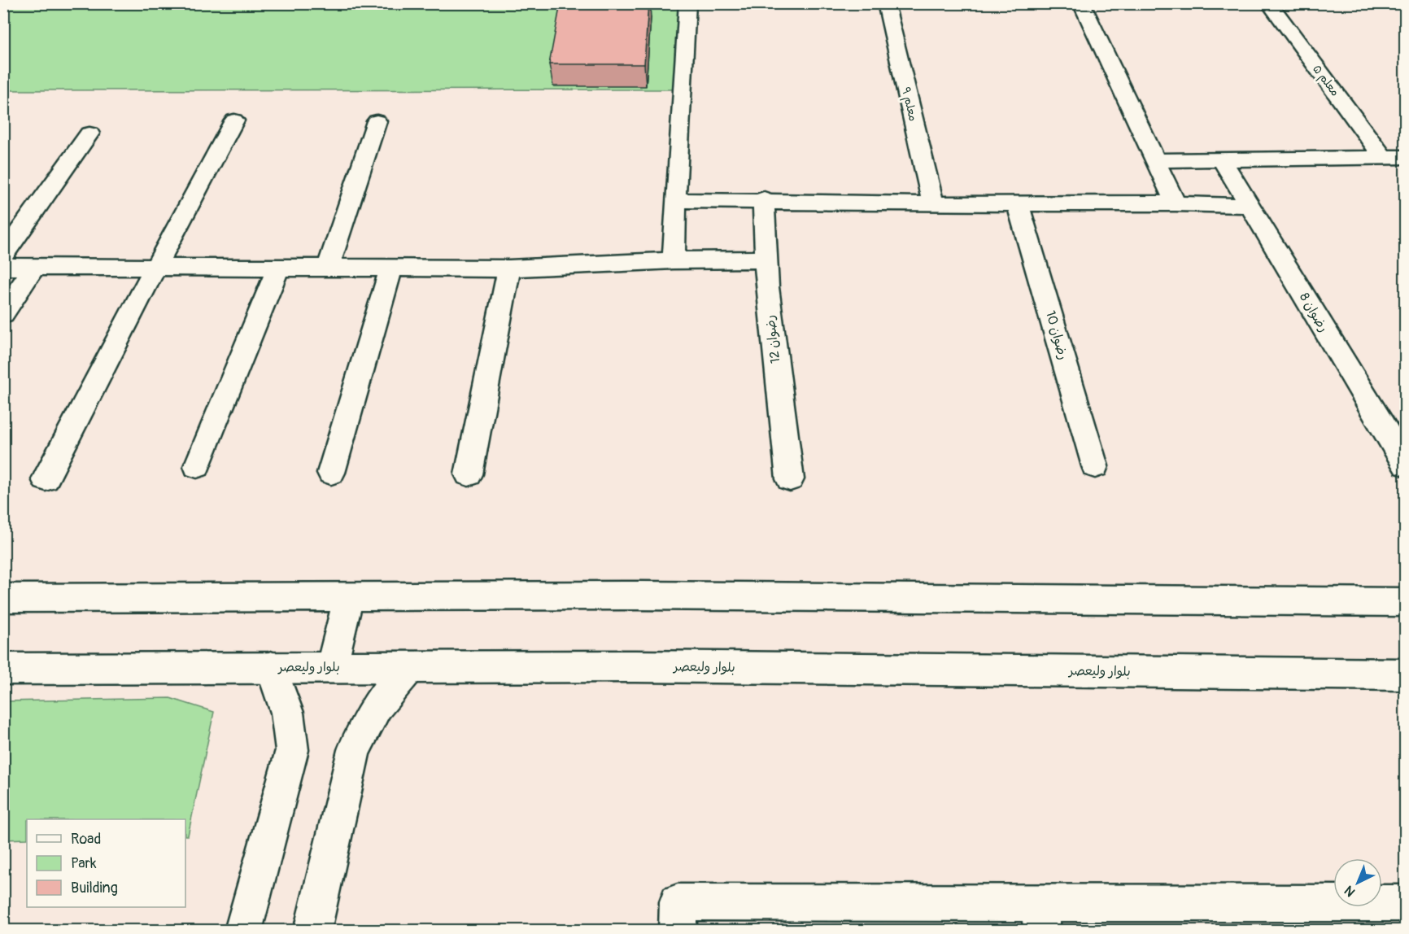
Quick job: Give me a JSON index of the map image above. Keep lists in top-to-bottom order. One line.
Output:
{"streets":{"street":["معلم ۵","معلم ۹","رضوان 8","رضوان 10","رضوان 12","بلوار ولیعصر"]},"legend":["Road","Park","Building"],"north":"bottom left"}
